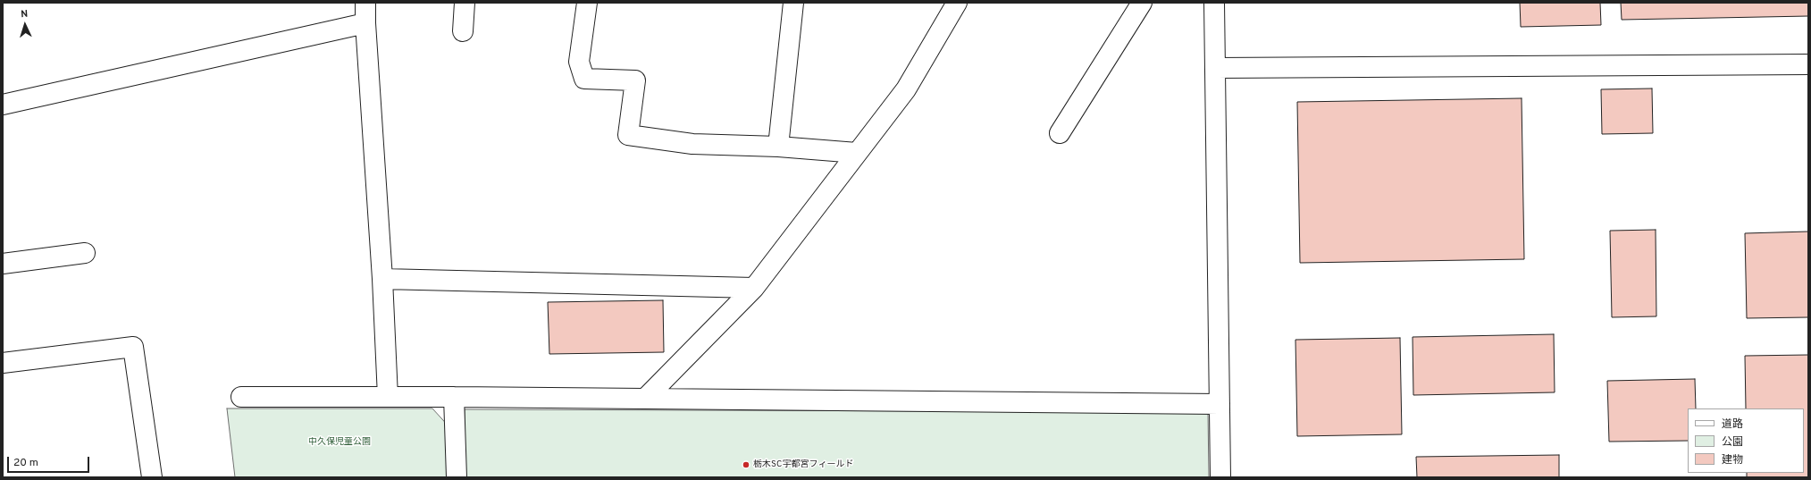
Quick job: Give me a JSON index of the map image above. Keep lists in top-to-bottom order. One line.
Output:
{"parks":["中久保児童公園"],"places":["栃木SC宇都宮フィールド"],"legend":["道路","公園","建物"],"scale_bar":"20 m","north":"top"}
